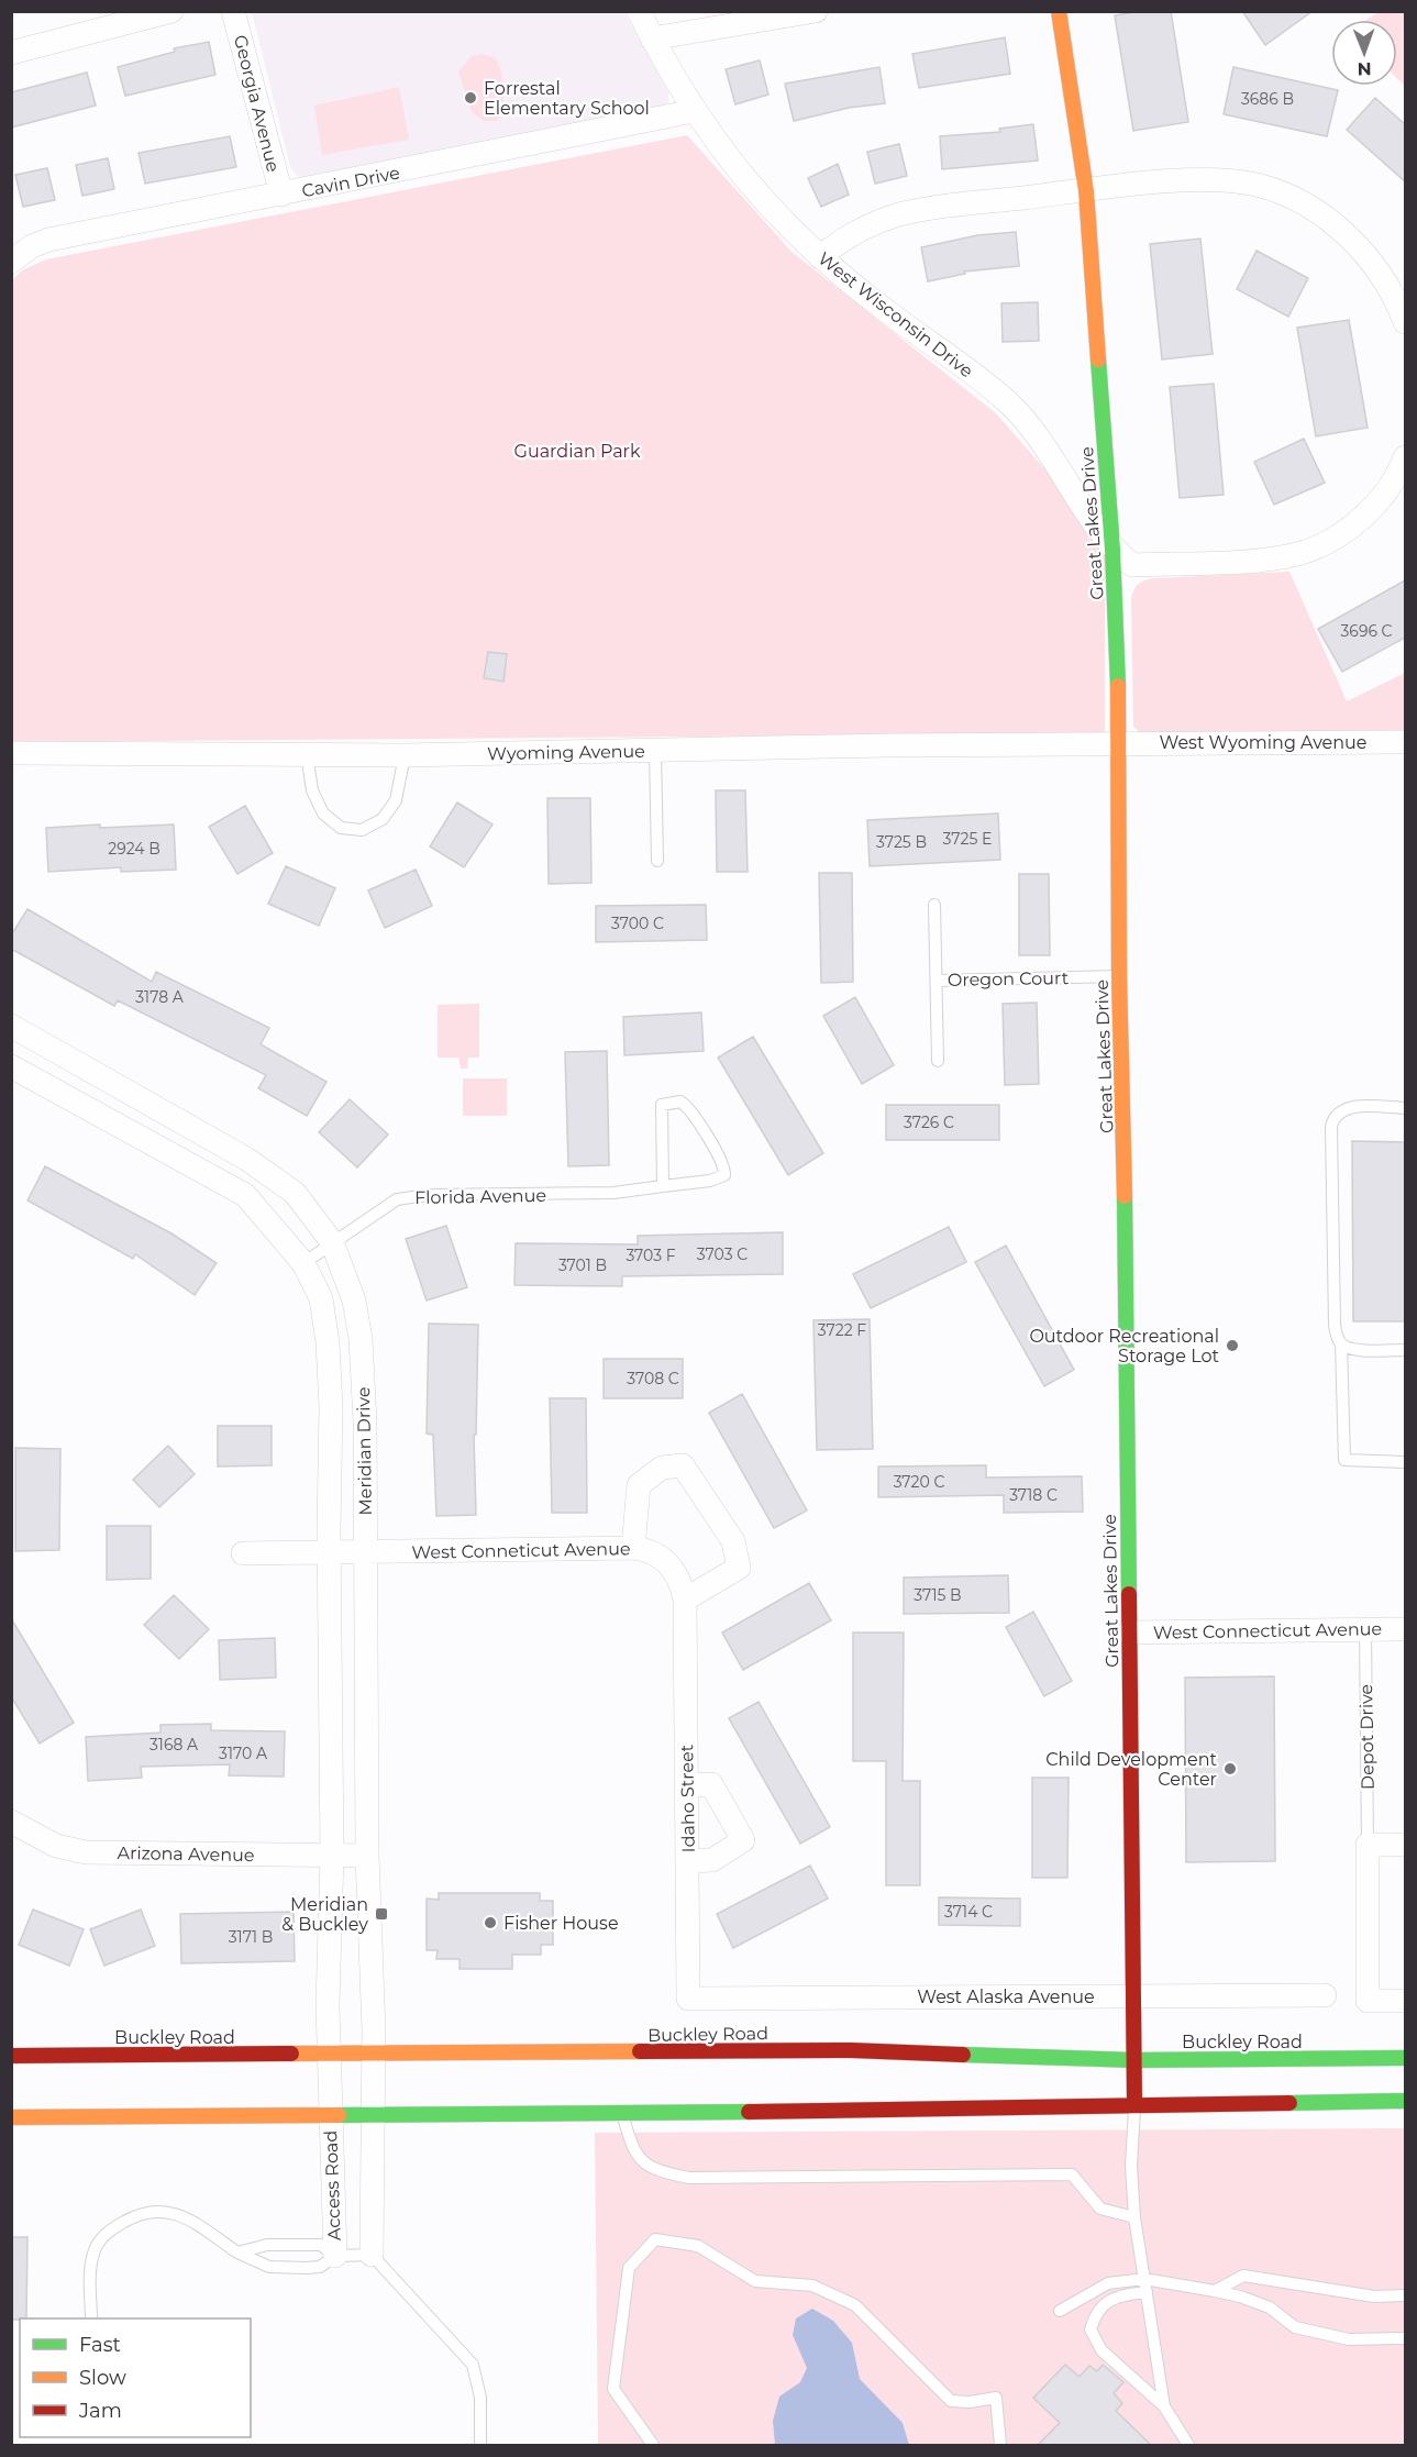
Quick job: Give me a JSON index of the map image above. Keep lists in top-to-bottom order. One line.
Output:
{"streets":{"main road":["Great Lakes Drive","Buckley Road"],"street":["Georgia Avenue","Cavin Drive","West Wisconsin Drive","West Wyoming Avenue","Wyoming Avenue","Meridian Drive","West Conneticut Avenue","West Connecticut Avenue","Depot Drive","Idaho Street","Arizona Avenue","West Alaska Avenue","Access Road"],"lane":["Oregon Court","Florida Avenue"]},"crossings":[["Georgia Avenue","Cavin Drive"],["Cavin Drive","West Wisconsin Drive"],["West Wisconsin Drive","Great Lakes Drive"],["Great Lakes Drive","West Wyoming Avenue"],["Great Lakes Drive","Wyoming Avenue"],["Great Lakes Drive","Oregon Court"],["Great Lakes Drive","West Connecticut Avenue"],["Great Lakes Drive","West Alaska Avenue"],["Great Lakes Drive","Buckley Road"],["West Wyoming Avenue","Wyoming Avenue"],["Florida Avenue","Meridian Drive"],["Meridian Drive","West Conneticut Avenue"],["Meridian Drive","Arizona Avenue"],["Meridian Drive","Buckley Road"],["Meridian Drive","Access Road"],["West Conneticut Avenue","Idaho Street"],["West Connecticut Avenue","Depot Drive"],["Idaho Street","West Alaska Avenue"],["Buckley Road","Access Road"]],"parks":["Guardian Park"],"places":{"other":["Forrestal Elementary School","Outdoor Recreational Storage Lot","Child Development Center","Fisher House"],"transit":["Meridian & Buckley"]},"house_numbers":["3686 B","3696 C","3725 E","3725 B","2924 B","3700 C","3178 A","3726 C","3703 C","3703 F","3701 B","3722 F","3708 C","3720 C","3718 C","3715 B","3168 A","3170 A","3714 C","3171 B"],"legend":["Fast","Slow","Jam"],"north":"bottom"}
